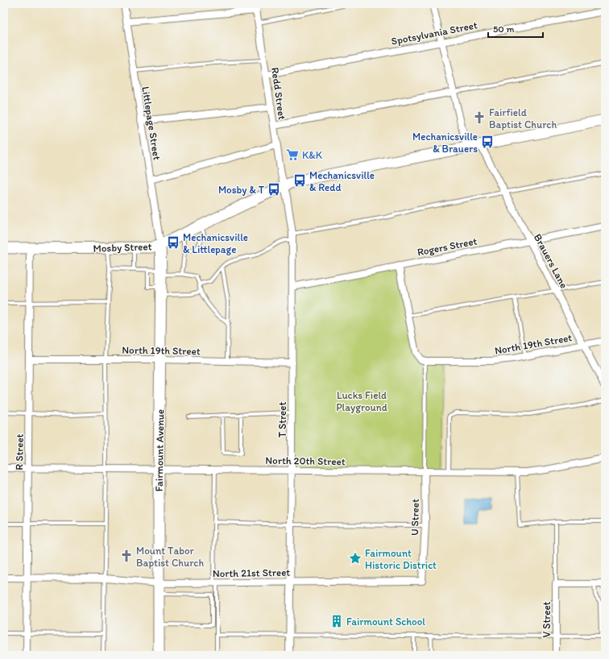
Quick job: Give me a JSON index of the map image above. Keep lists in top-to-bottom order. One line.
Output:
{"streets":{"main road":["Mosby Street","Fairmount Avenue"],"street":["Spotsylvania Street","Redd Street","Littlepage Street","Rogers Street","Brauers Lane","North 19th Street","T Street","R Street","North 20th Street","U Street","North 21st Street","V Street"]},"crossings":[["Spotsylvania Street","Redd Street"],["Redd Street","Mosby Street"],["Redd Street","T Street"],["Littlepage Street","Mosby Street"],["Littlepage Street","Fairmount Avenue"],["Rogers Street","Brauers Lane"],["Rogers Street","T Street"],["Mosby Street","Brauers Lane"],["Mosby Street","T Street"],["Mosby Street","Fairmount Avenue"],["Mosby Street","R Street"],["Brauers Lane","North 19th Street"],["North 19th Street","T Street"],["North 19th Street","Fairmount Avenue"],["North 19th Street","R Street"],["T Street","North 20th Street"],["T Street","North 21st Street"],["Fairmount Avenue","North 20th Street"],["Fairmount Avenue","North 21st Street"],["R Street","North 20th Street"],["R Street","North 21st Street"],["North 20th Street","U Street"],["U Street","North 21st Street"]],"parks":["Lucks Field Playground"],"places":{"church":["Fairfield Baptist Church","Mount Tabor Baptist Church"],"bus stop":["Mechanicsville & Brauers","Mechanicsville & Redd","Mosby & T","Mechanicsville & Littlepage"],"supermarket":["K&K"],"place":["Fairmount Historic District"],"building":["Fairmount School"]},"scale_bar":"50 m"}
